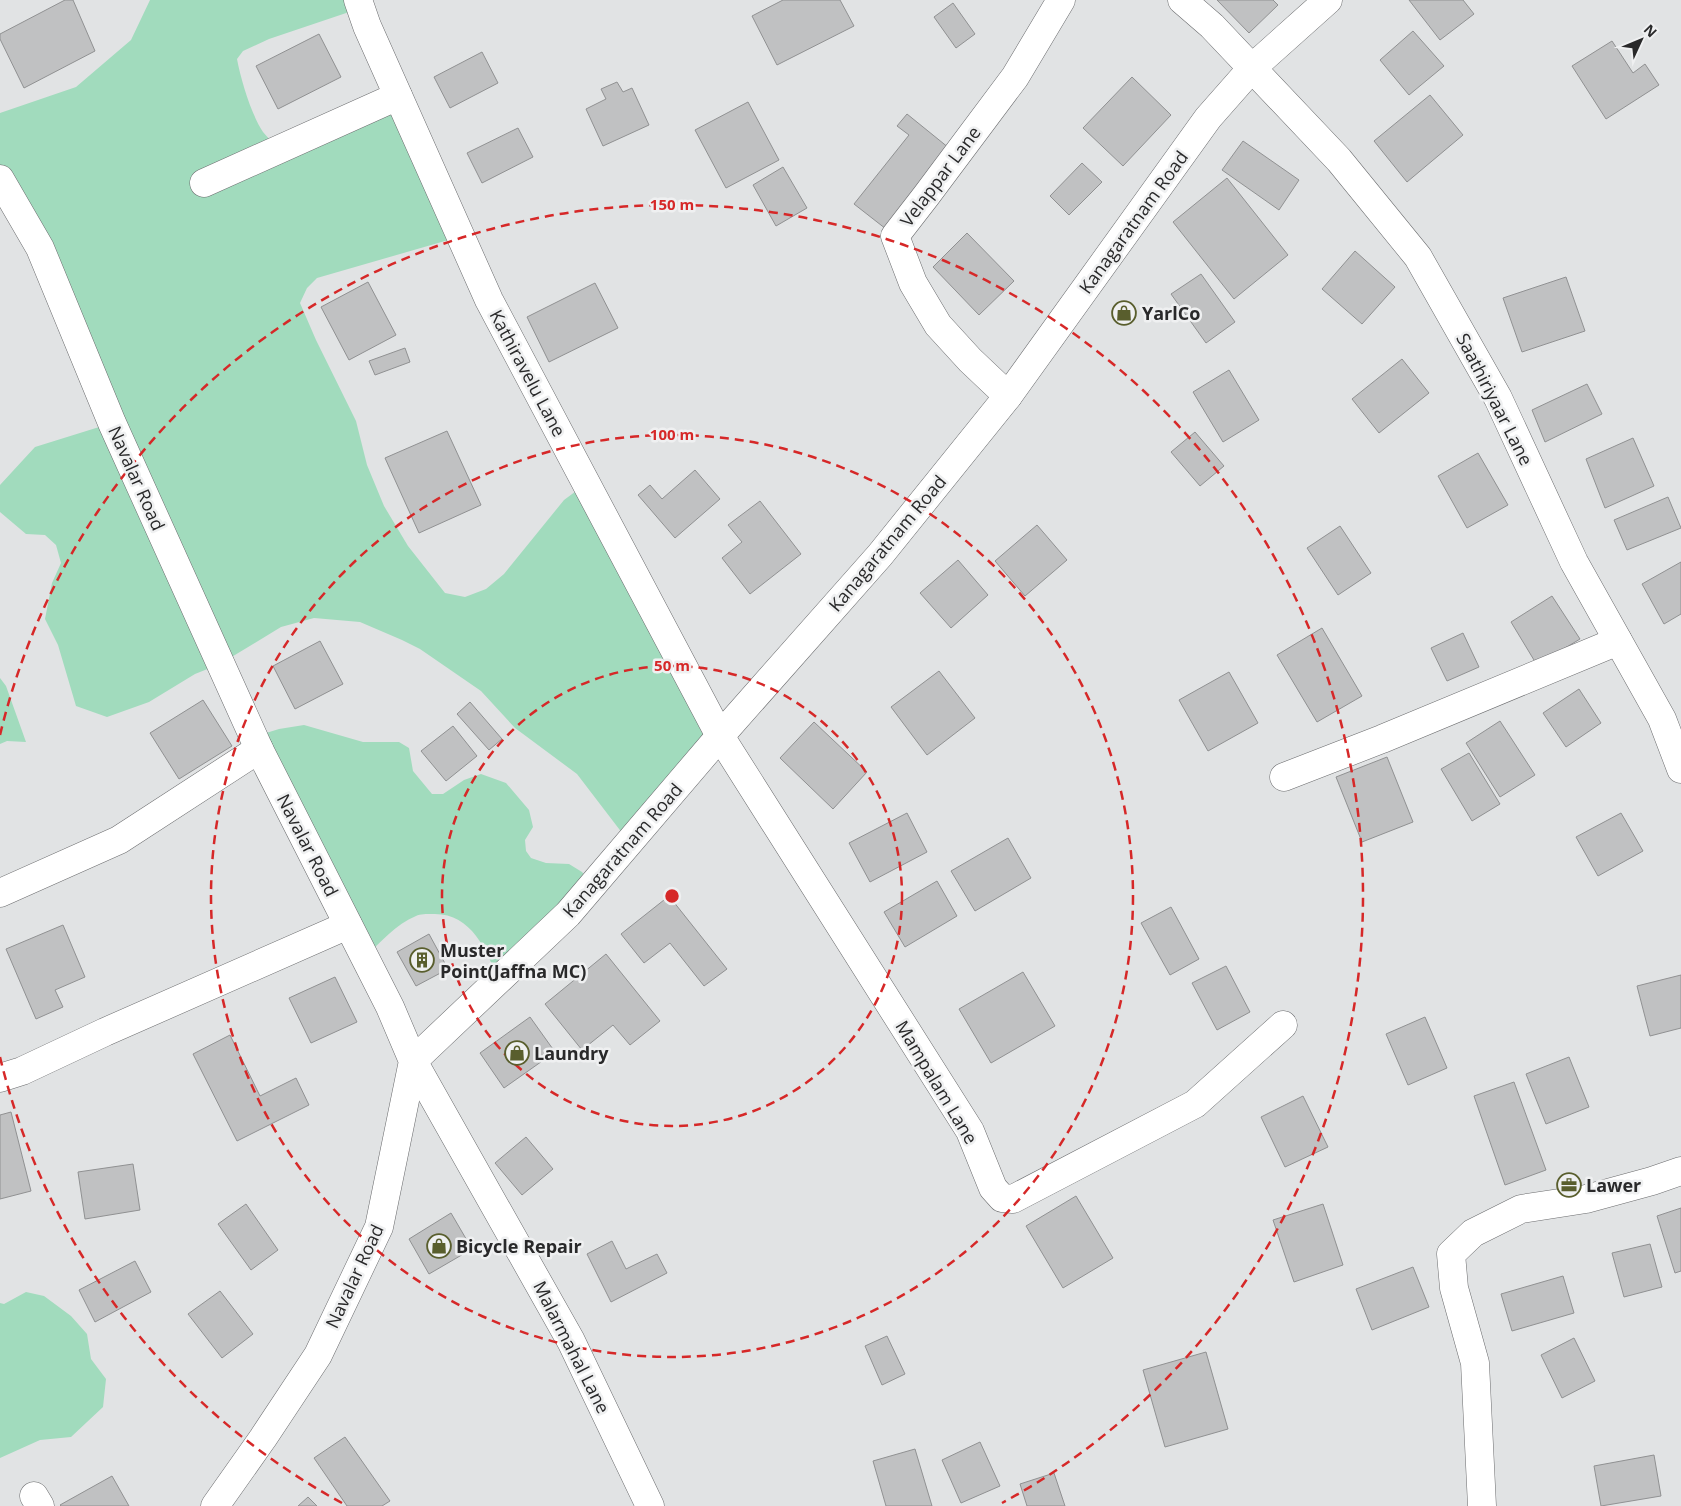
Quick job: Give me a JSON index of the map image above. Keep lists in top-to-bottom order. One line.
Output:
{"streets":{"street":["Velappar Lane","Kanagaratnam Road","Kathiravelu Lane","Saathiriyaar Lane","Navalar Road","Mampalam Lane","Malarmahal Lane"]},"crossings":[["Velappar Lane","Kanagaratnam Road"],["Kanagaratnam Road","Kathiravelu Lane"],["Kanagaratnam Road","Saathiriyaar Lane"],["Kanagaratnam Road","Navalar Road"],["Kanagaratnam Road","Mampalam Lane"],["Kanagaratnam Road","Malarmahal Lane"],["Kathiravelu Lane","Mampalam Lane"],["Navalar Road","Malarmahal Lane"]],"places":{"shop":["YarlCo","Laundry","Bicycle Repair"],"building":["Muster Point(Jaffna MC)"],"office":["Lawer"]},"north":"top right","rings":["150 m","100 m","50 m"]}
